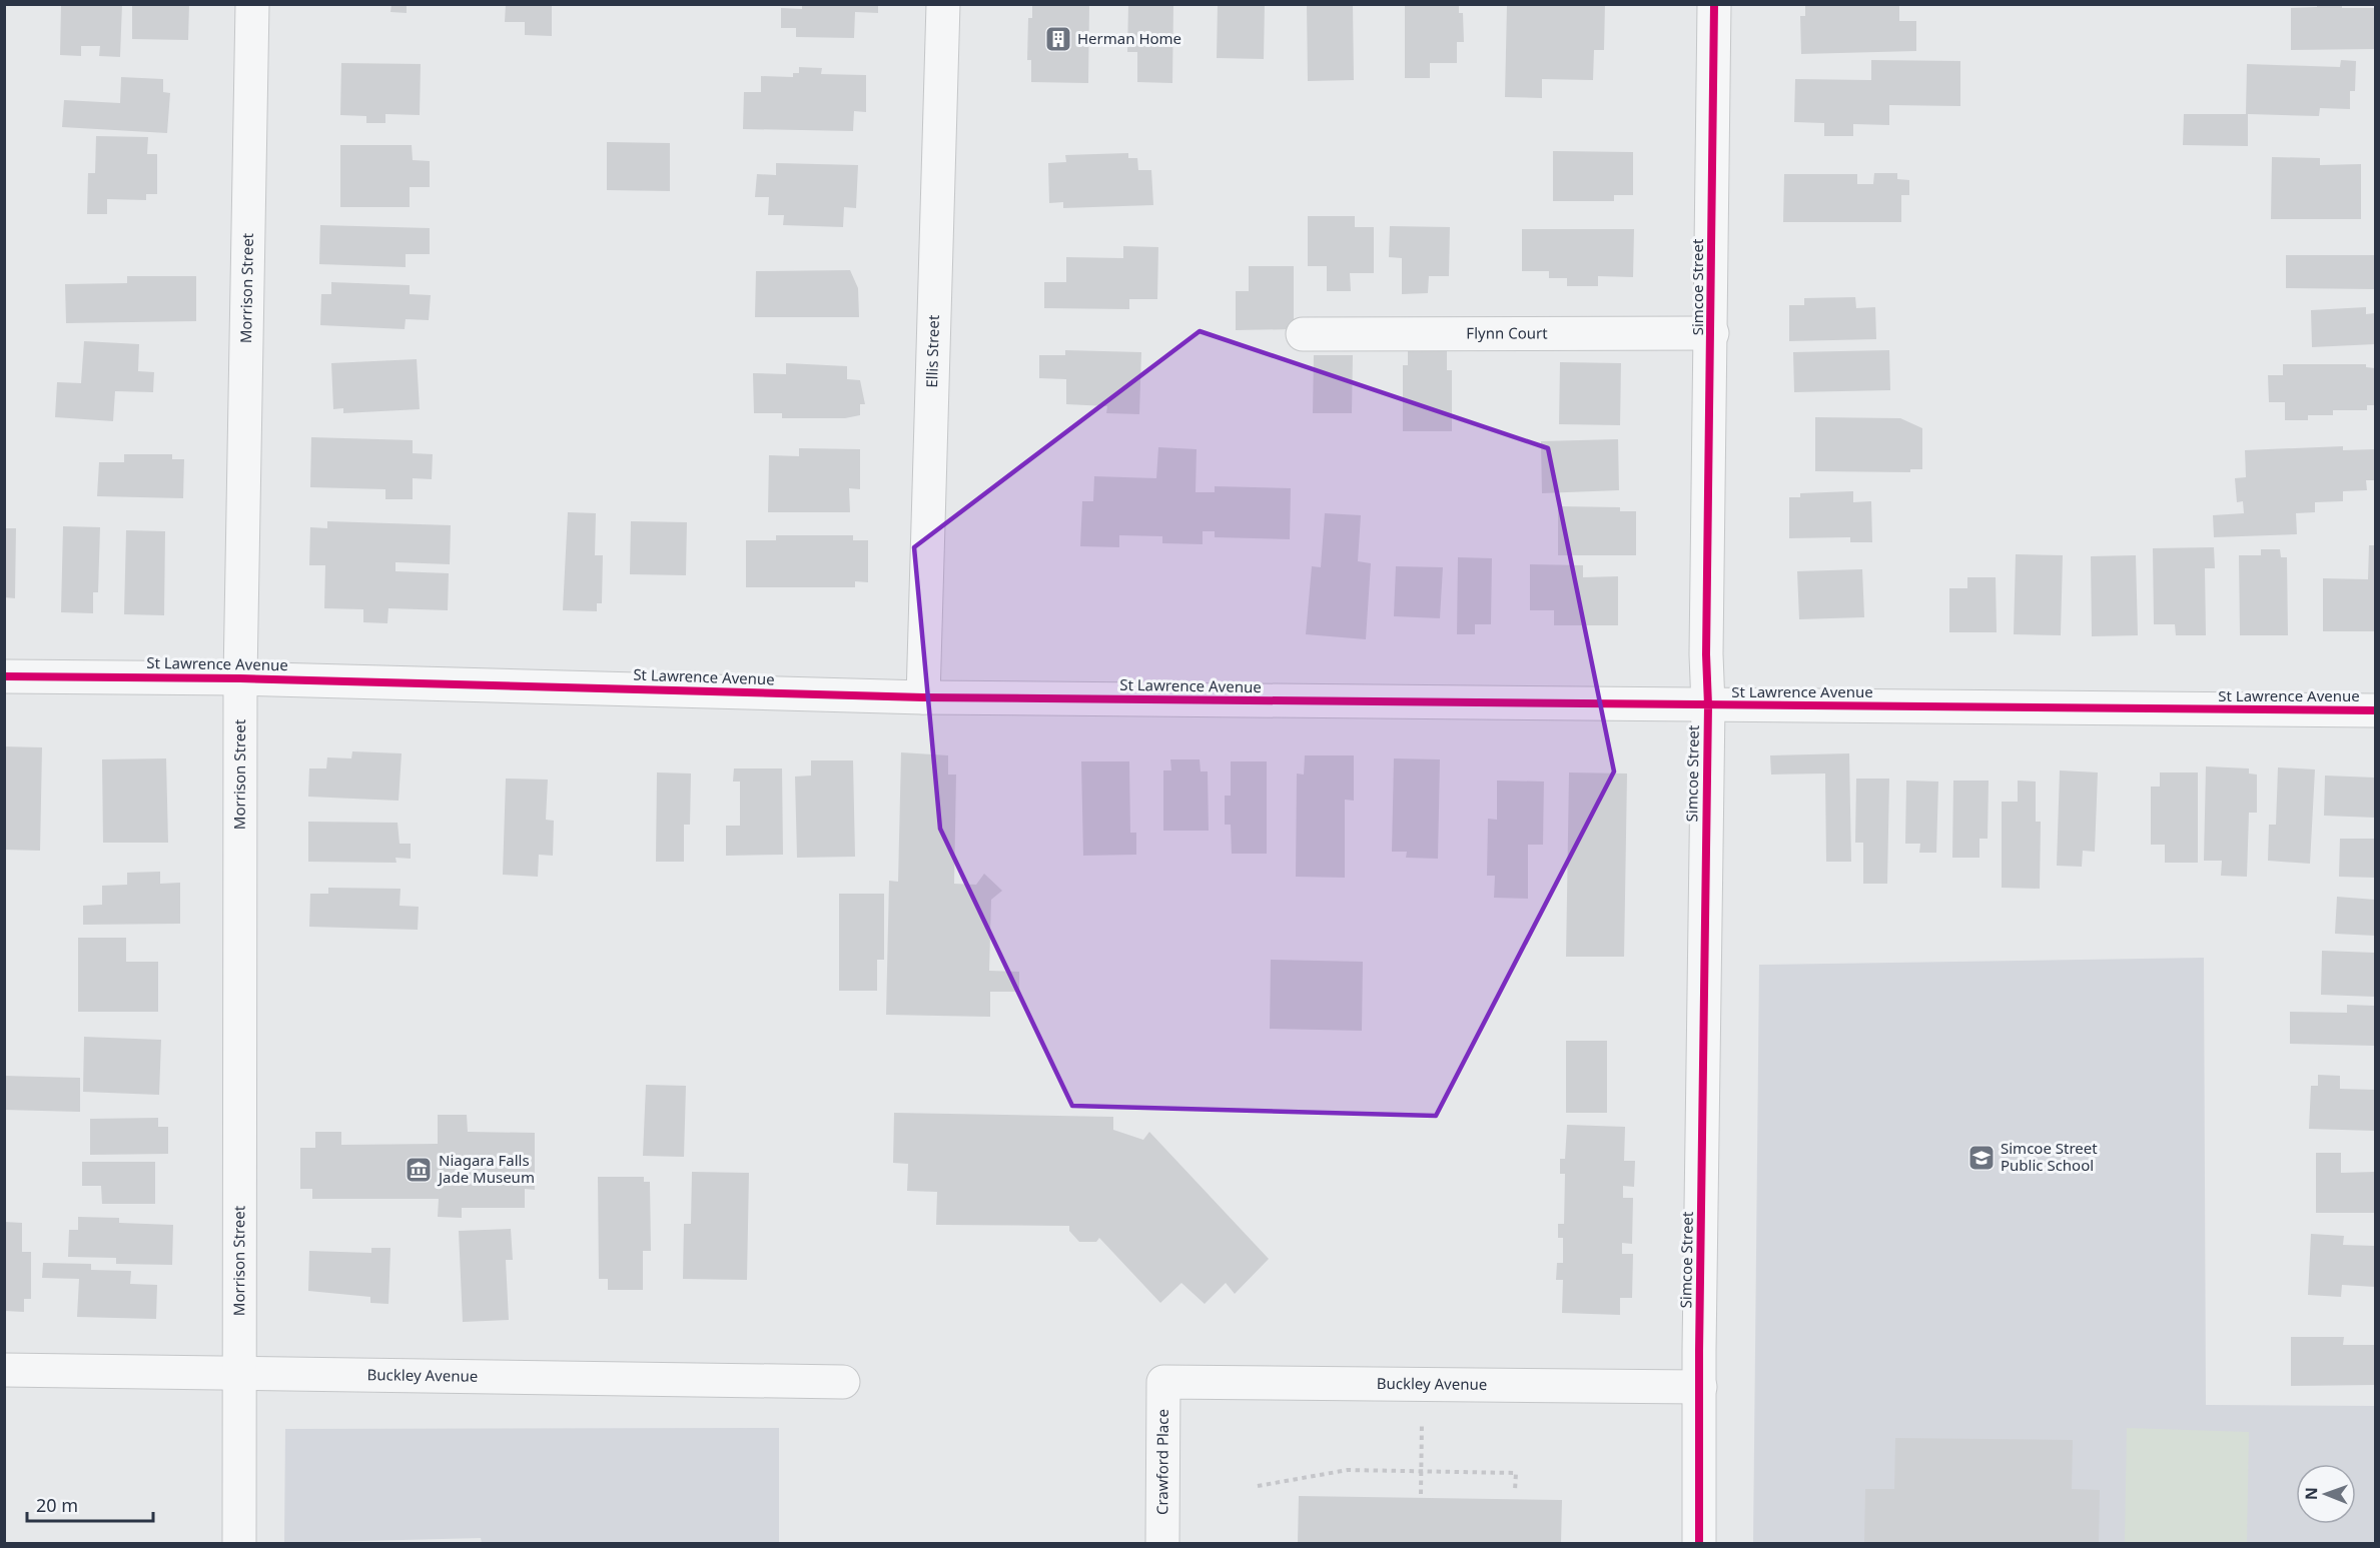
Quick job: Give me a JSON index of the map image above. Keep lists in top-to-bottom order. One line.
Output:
{"streets":{"street":["Simcoe Street","Morrison Street","Flynn Court","Ellis Street","St Lawrence Avenue","Buckley Avenue","Crawford Place"]},"crossings":[["Simcoe Street","Flynn Court"],["Simcoe Street","St Lawrence Avenue"],["Simcoe Street","Buckley Avenue"],["Morrison Street","St Lawrence Avenue"],["Morrison Street","Buckley Avenue"],["Ellis Street","St Lawrence Avenue"],["Buckley Avenue","Crawford Place"]],"places":{"building":["Herman Home"],"school or university":["Simcoe Street Public School"],"museum":["Niagara Falls Jade Museum"]},"scale_bar":"20 m","north":"left"}
